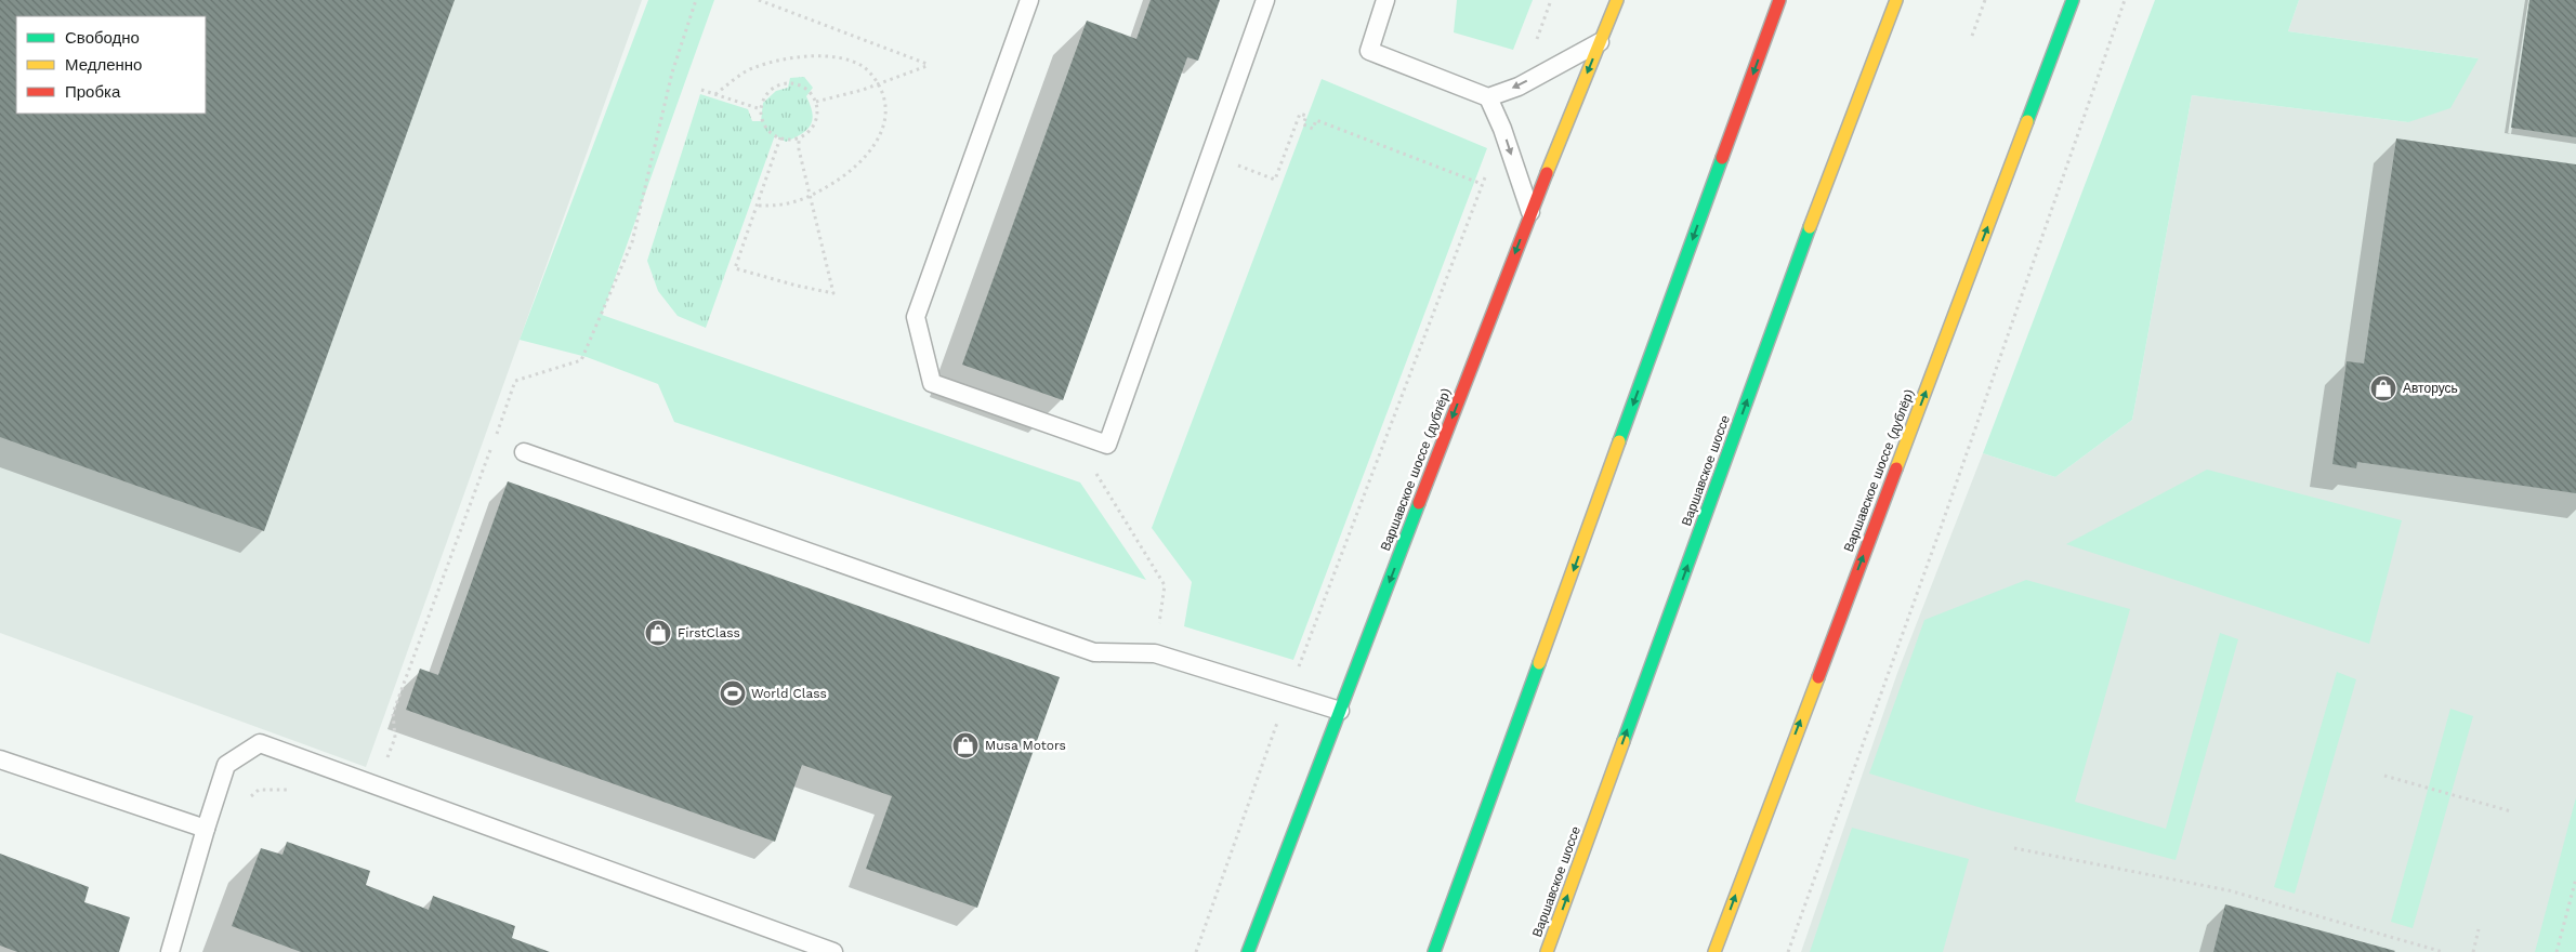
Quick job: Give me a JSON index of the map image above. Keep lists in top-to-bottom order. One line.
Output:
{"streets":{"main road":["Варшавское шоссе (дублёр)","Варшавское шоссе"]},"places":{"shop":["Авторусь","FirstClass","Musa Motors"],"sports":["World Class"]},"legend":["Свободно","Медленно","Пробка"]}
